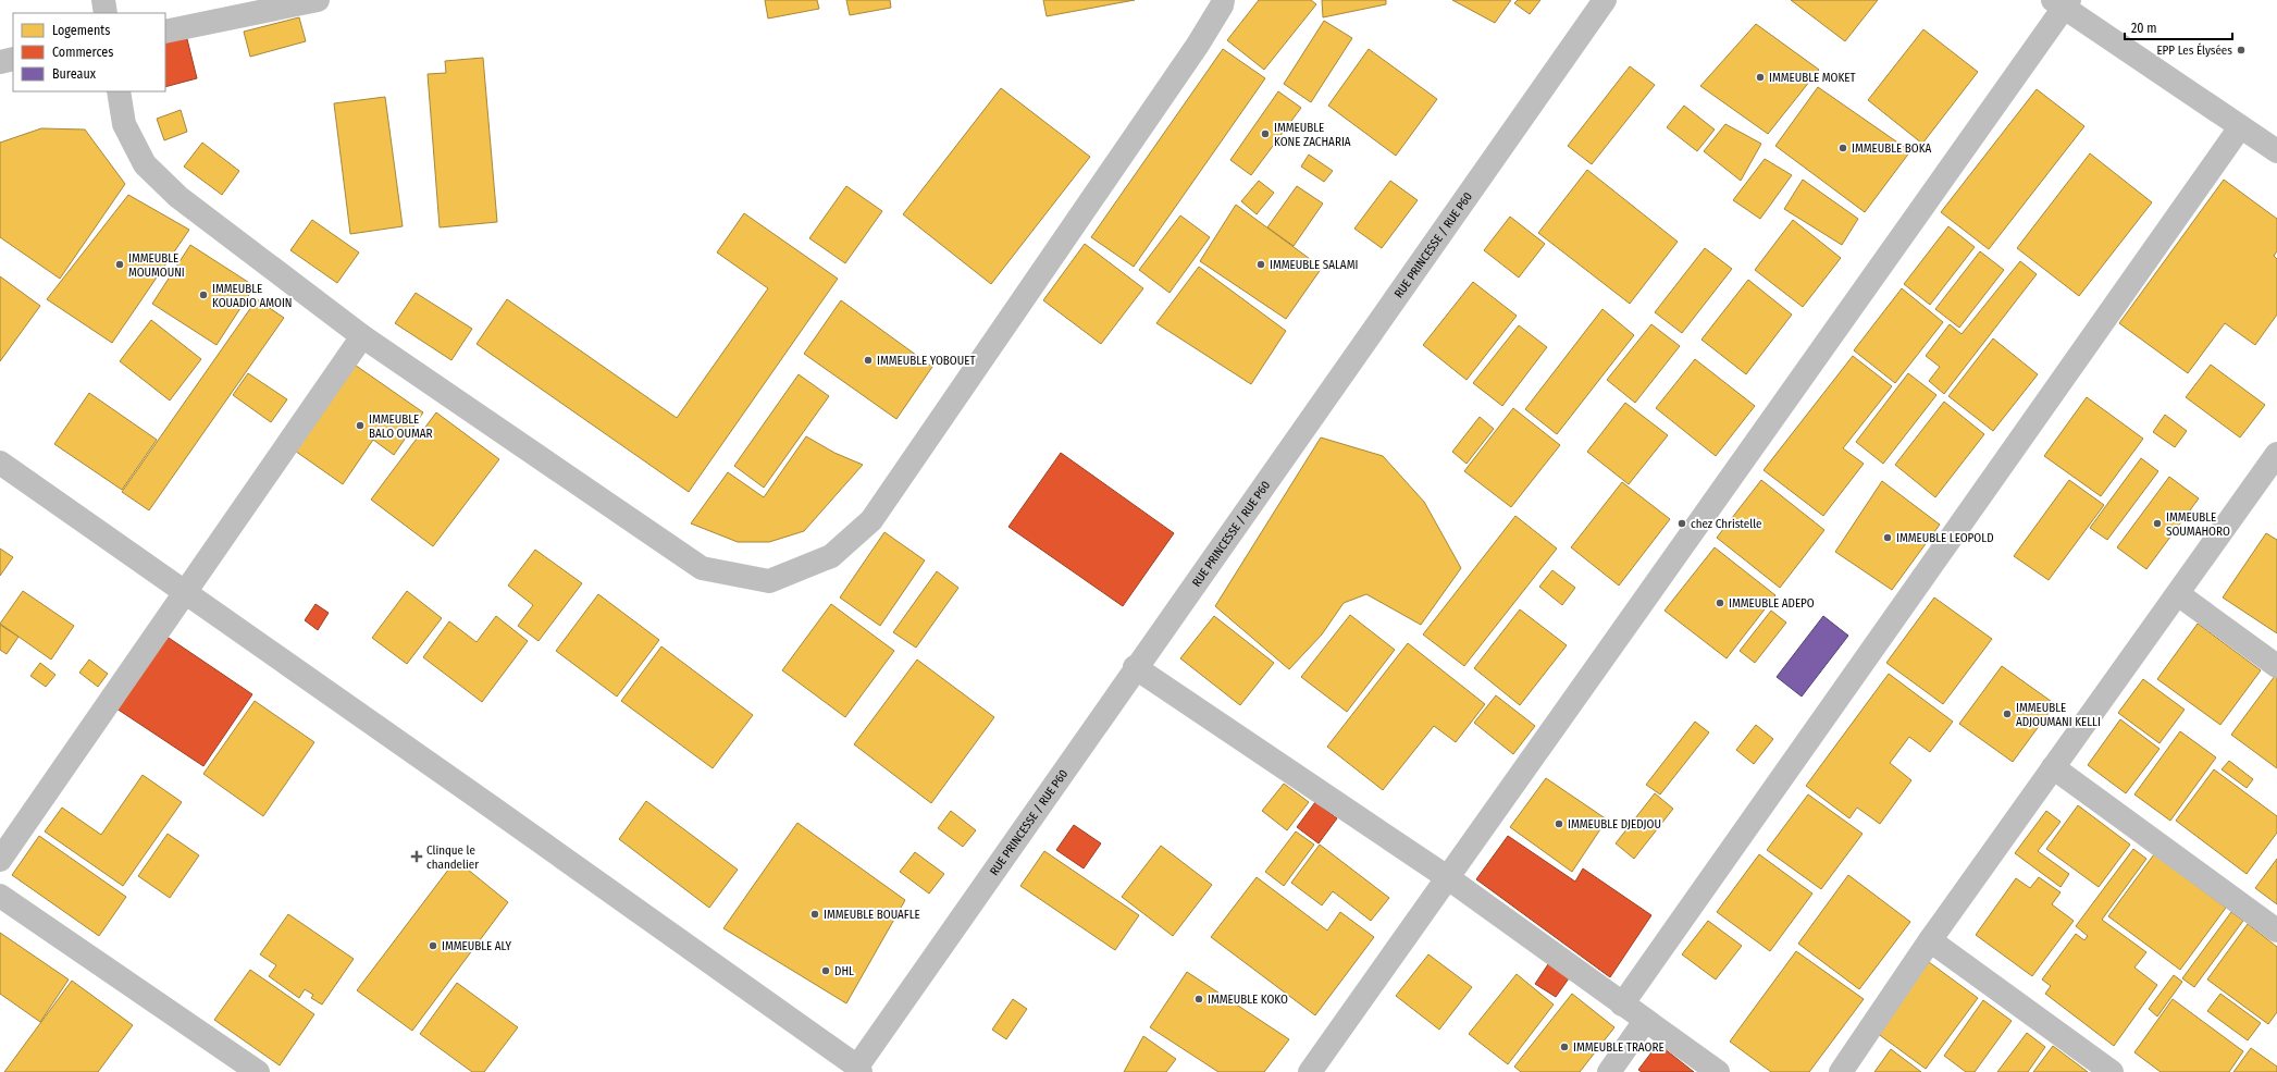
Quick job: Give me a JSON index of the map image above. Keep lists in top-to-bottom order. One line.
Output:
{"streets":{"street":["RUE PRINCESSE / RUE P60"]},"places":{"other":["EPP Les Élysées","IMMEUBLE MOKET","IMMEUBLE KONE ZACHARIA","IMMEUBLE BOKA","IMMEUBLE MOUMOUNI","IMMEUBLE SALAMI","IMMEUBLE KOUADIO AMOIN","IMMEUBLE YOBOUET","IMMEUBLE BALO OUMAR","chez Christelle","IMMEUBLE SOUMAHORO","IMMEUBLE LEOPOLD","IMMEUBLE ADEPO","IMMEUBLE ADJOUMANI KELLI","IMMEUBLE DJEDJOU","IMMEUBLE BOUAFLE","IMMEUBLE ALY","DHL","IMMEUBLE KOKO","IMMEUBLE TRAORE"],"health":["Clinque le chandelier"]},"legend":["Logements","Commerces","Bureaux"],"scale_bar":"20 m"}
